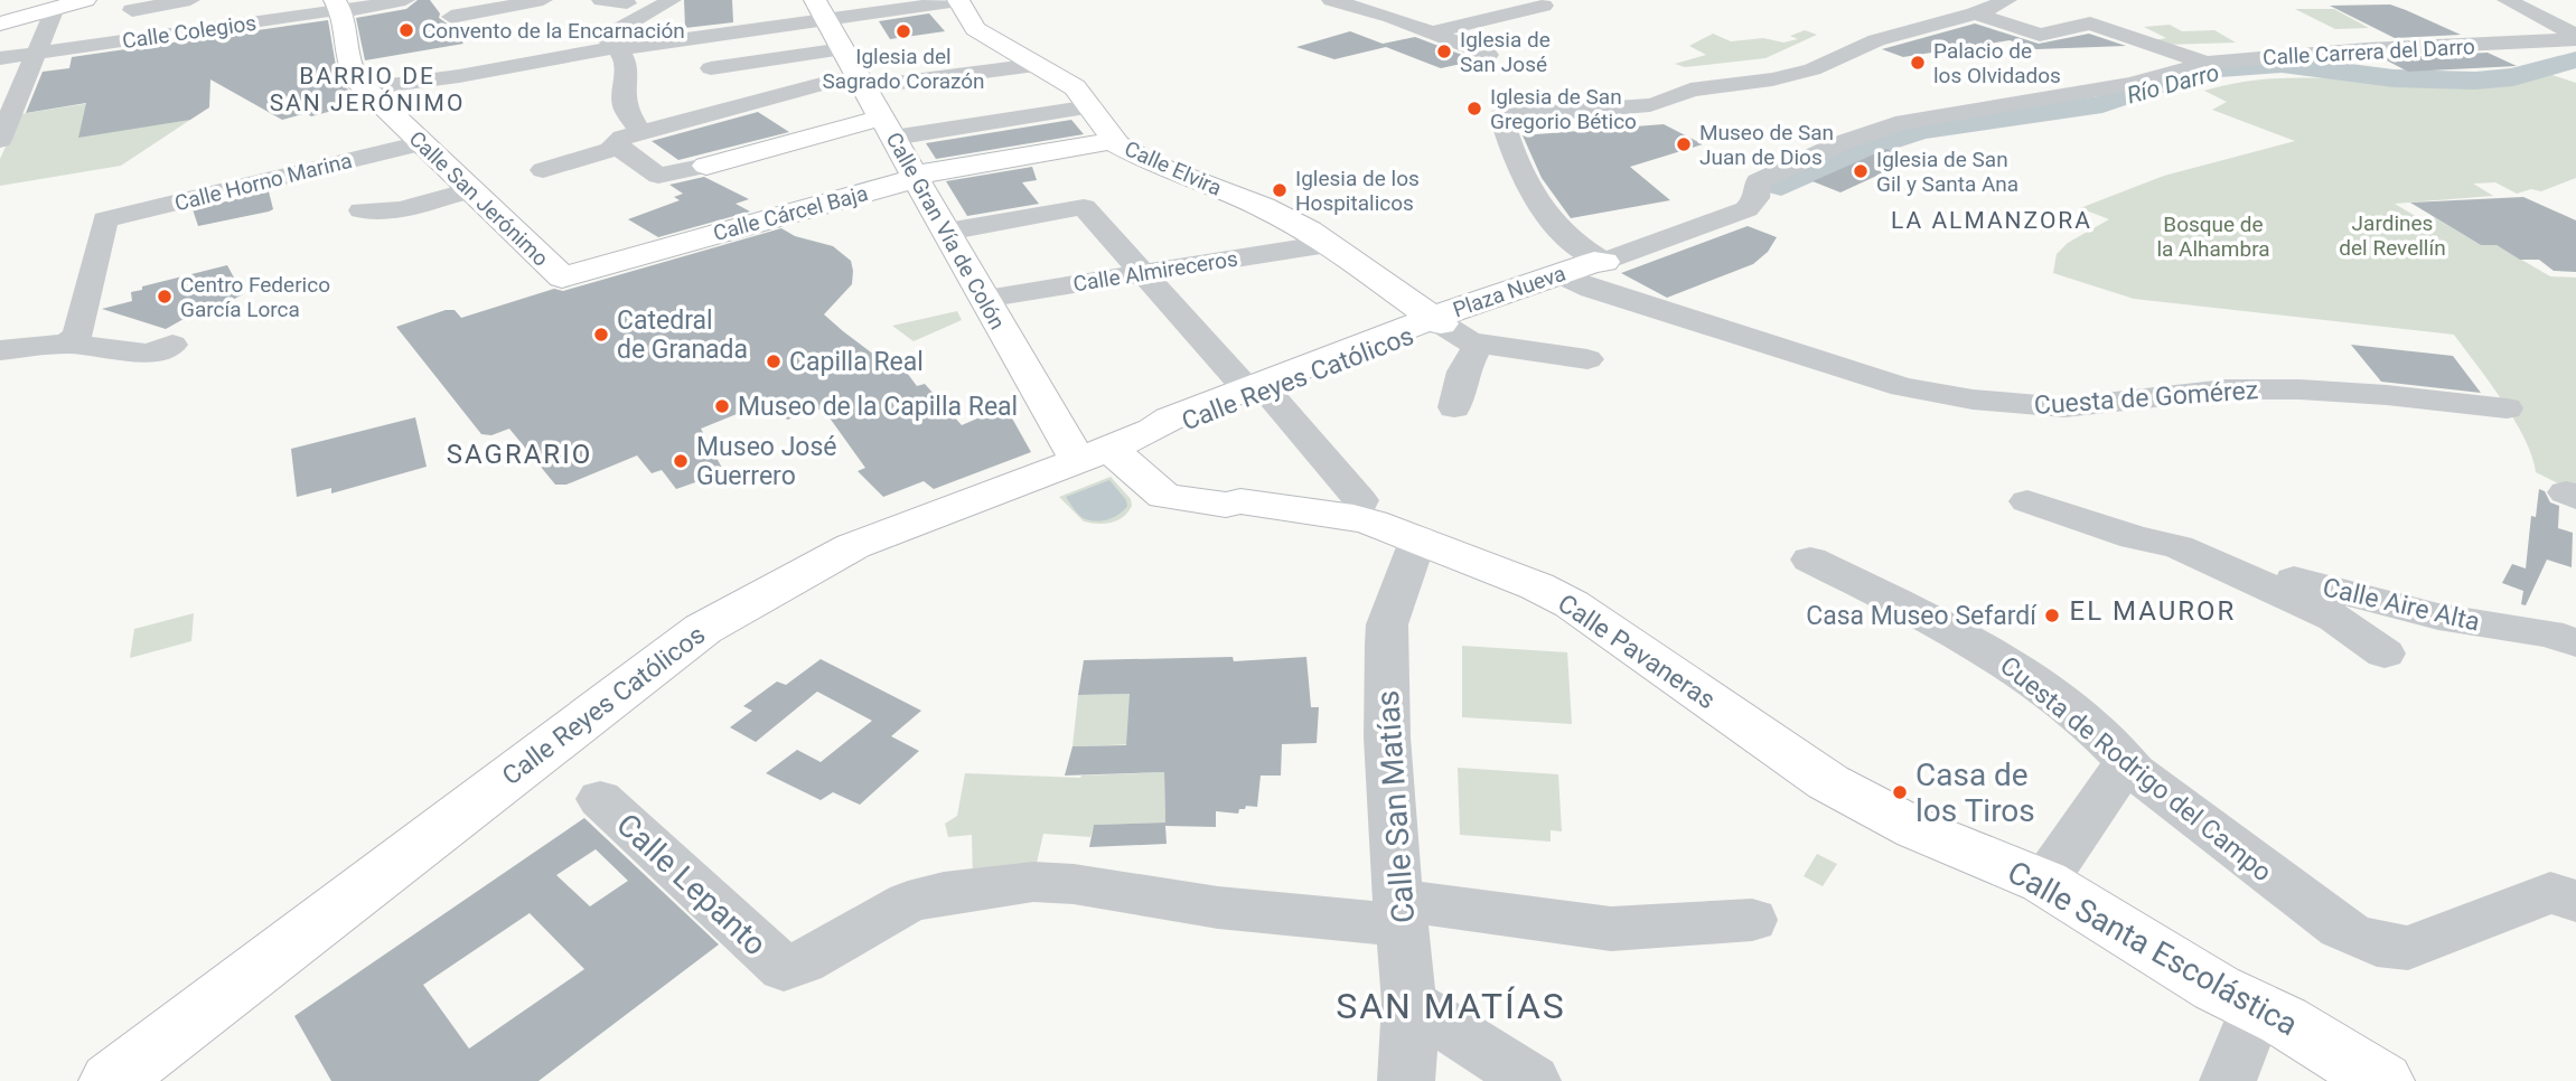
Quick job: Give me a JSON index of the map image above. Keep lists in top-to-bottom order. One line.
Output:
{"streets":{"main road":["Calle Elvira","Calle San Jerónimo","Calle Cárcel Baja","Calle Gran Vía de Colón","Plaza Nueva","Calle Reyes Católicos","Calle Pavaneras","Calle Santa Escolástica"],"street":["Calle Colegios","Calle Carrera del Darro","Calle Horno Marina","Calle Almireceros","Cuesta de Gomérez","Calle Aire Alta","Cuesta de Rodrigo del Campo","Calle San Matías","Calle Lepanto"]},"crossings":[["Calle Colegios","Calle San Jerónimo"],["Calle Carrera del Darro","Plaza Nueva"],["Calle Elvira","Calle Cárcel Baja"],["Calle Elvira","Calle Almireceros"],["Calle Elvira","Plaza Nueva"],["Calle Horno Marina","Calle San Jerónimo"],["Calle San Jerónimo","Calle Cárcel Baja"],["Calle Cárcel Baja","Calle Gran Vía de Colón"],["Calle Gran Vía de Colón","Calle Almireceros"],["Calle Gran Vía de Colón","Calle Reyes Católicos"],["Calle Gran Vía de Colón","Calle Pavaneras"],["Calle Gran Vía de Colón","Calle San Matías"],["Plaza Nueva","Calle Reyes Católicos"],["Plaza Nueva","Cuesta de Gomérez"],["Calle Pavaneras","Calle San Matías"],["Calle Pavaneras","Calle Santa Escolástica"],["Calle San Matías","Calle Lepanto"]],"districts":["BARRIO DE SAN JERÓNIMO","LA ALMANZORA","SAGRARIO","EL MAUROR","SAN MATÍAS"],"water":["Río Darro"],"parks":["Jardines del Revellín","Bosque de la Alhambra"],"places":["Convento de la Encarnación","Iglesia del Sagrado Corazón","Iglesia de San José","Palacio de los Olvidados","Iglesia de San Gregorio Bético","Museo de San Juan de Dios","Iglesia de San Gil y Santa Ana","Iglesia de los Hospitalicos","Centro Federico García Lorca","Catedral de Granada","Capilla Real","Museo de la Capilla Real","Museo José Guerrero","Casa Museo Sefardí","Casa de los Tiros"]}
